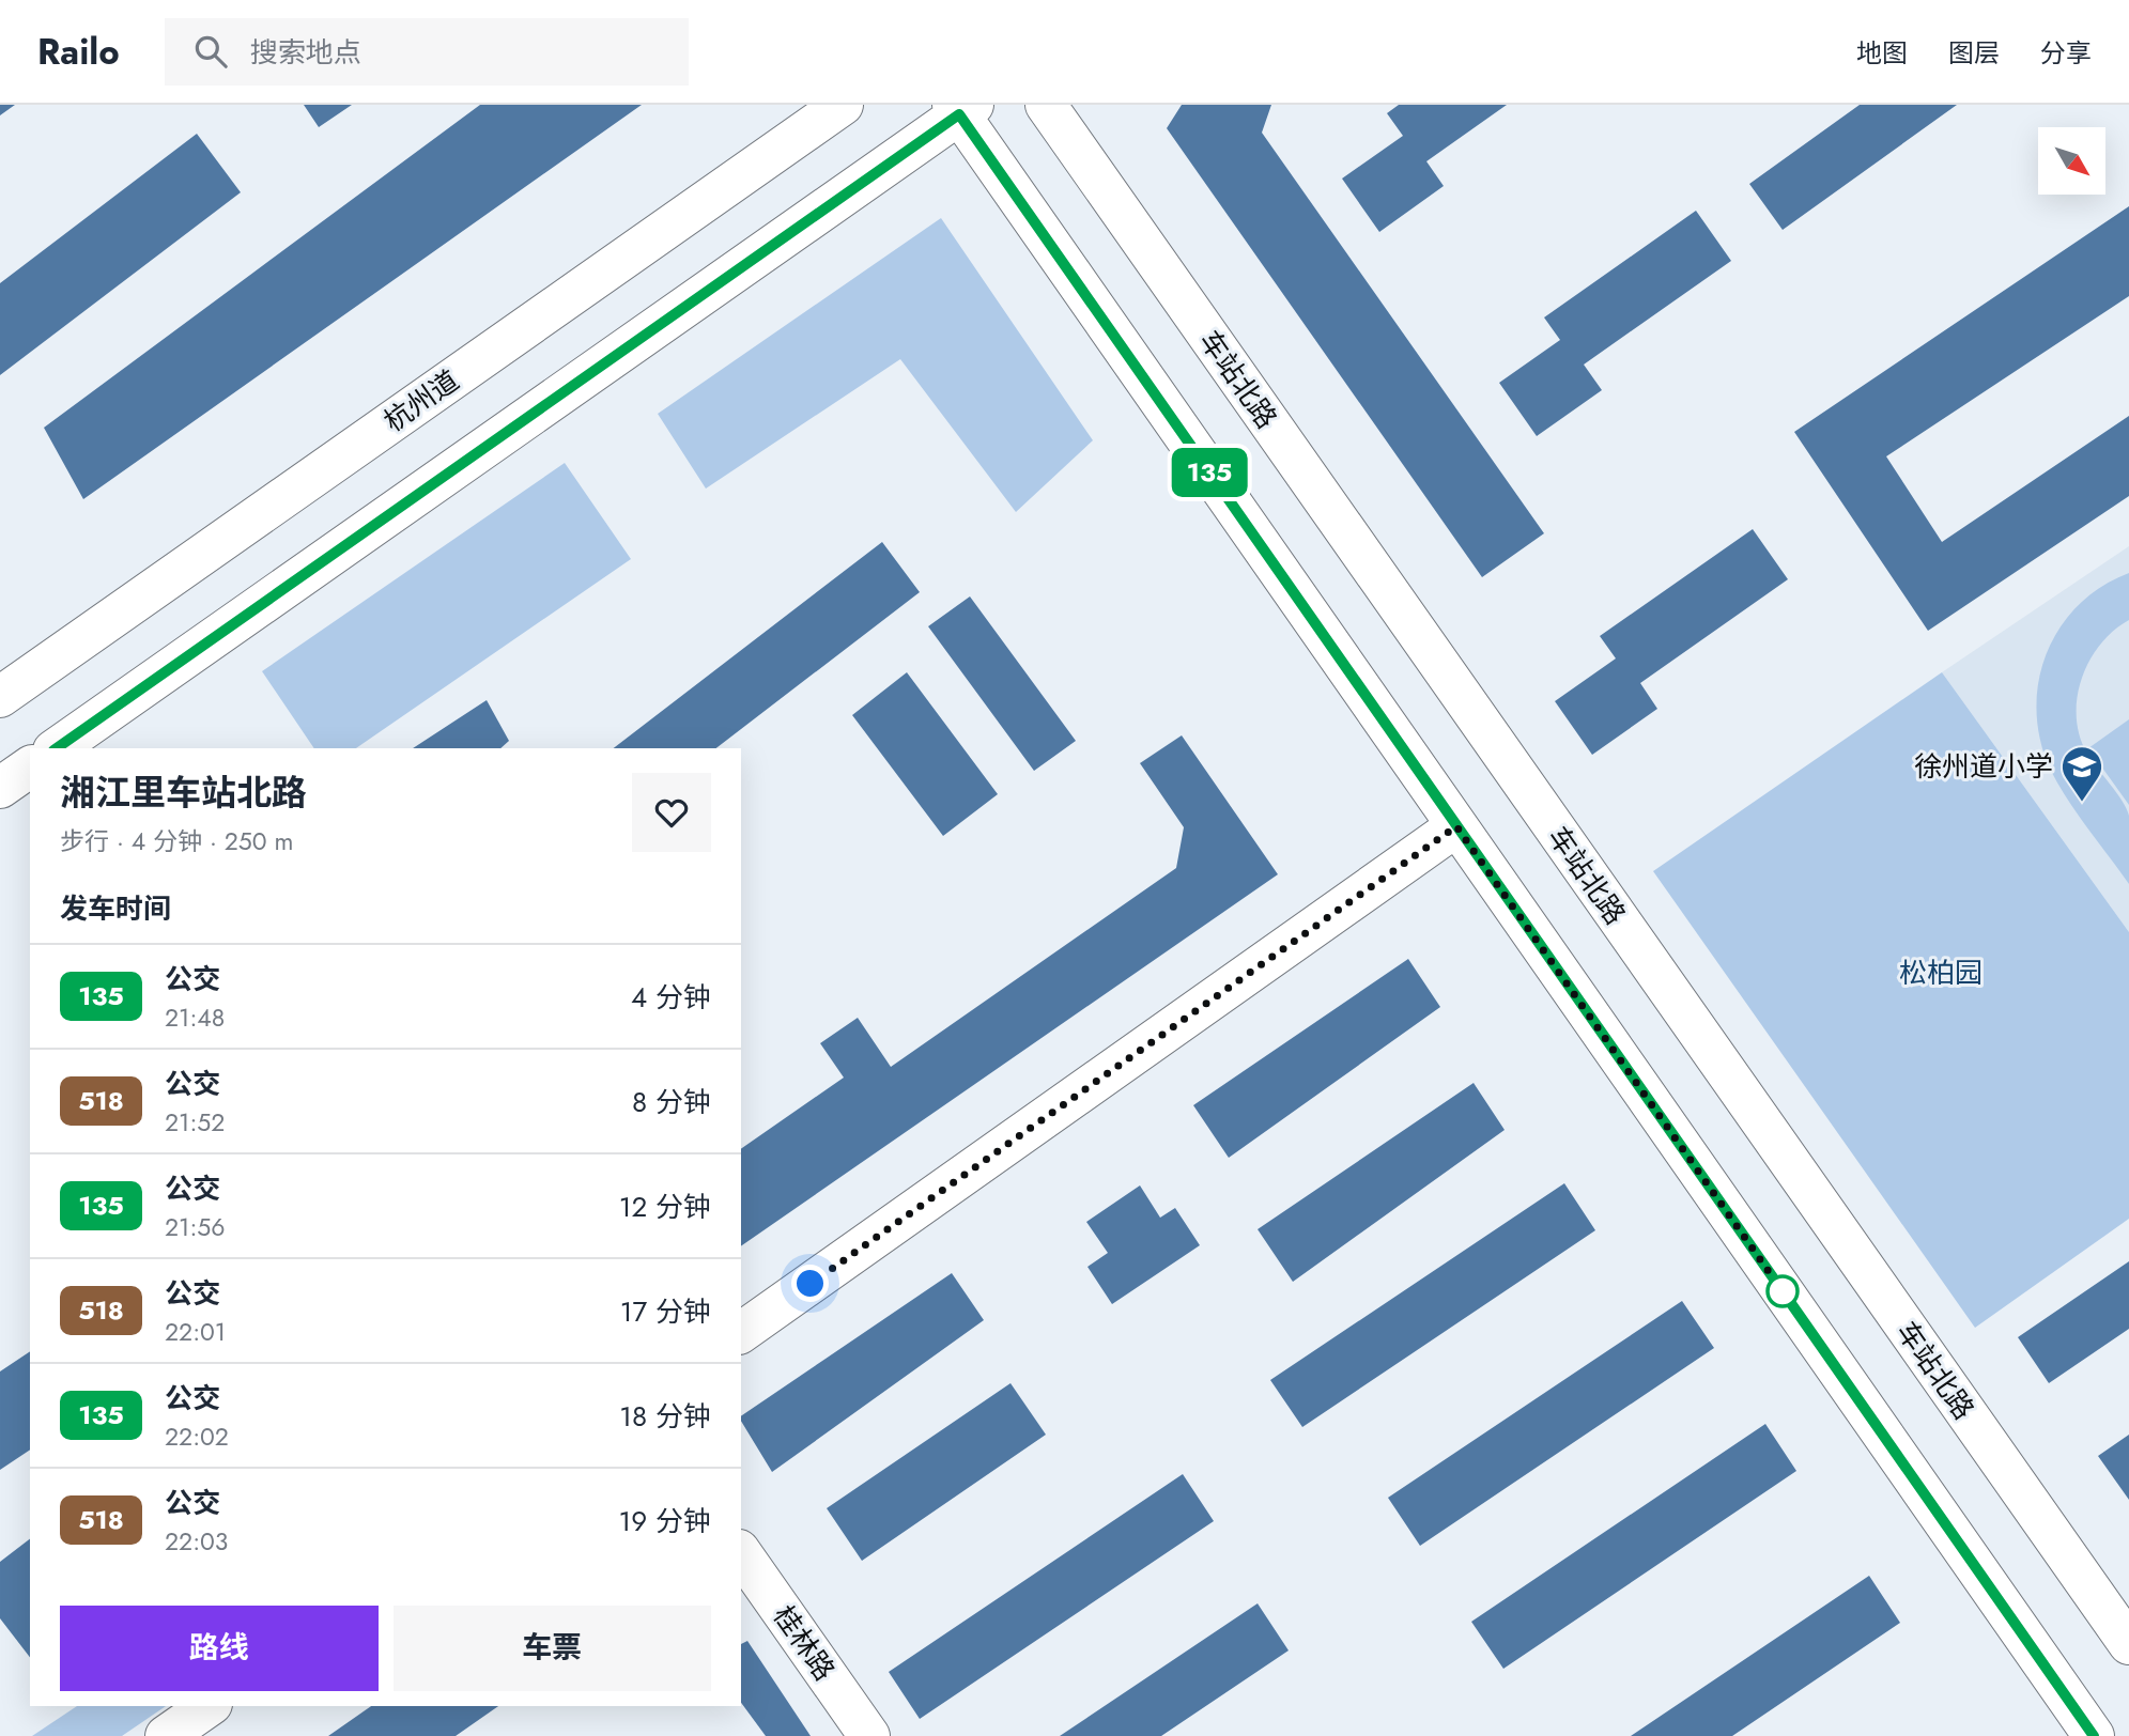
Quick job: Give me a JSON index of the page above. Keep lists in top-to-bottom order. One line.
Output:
{"streets":{"main road":["车站北路","杭州道","桂林路"]},"parks":["松柏园"],"places":{"school or university":["徐州道小学"]},"lines":["bus line 135"],"north":"bottom right","page":{"header":"Railo","search":"搜索地点","nav":["地图","图层","分享"],"on_map":"135","heading":[["湘江里车站北路","步行 · 4 分钟 · 250 m"],"发车时间"],"list":[{"mark":"135","name":"公交","note":"21:48","value":"4 分钟"},{"mark":"518","name":"公交","note":"21:52","value":"8 分钟"},{"mark":"135","name":"公交","note":"21:56","value":"12 分钟"},{"mark":"518","name":"公交","note":"22:01","value":"17 分钟"},{"mark":"135","name":"公交","note":"22:02","value":"18 分钟"},{"mark":"518","name":"公交","note":"22:03","value":"19 分钟"}],"buttons":["路线","车票"]}}
